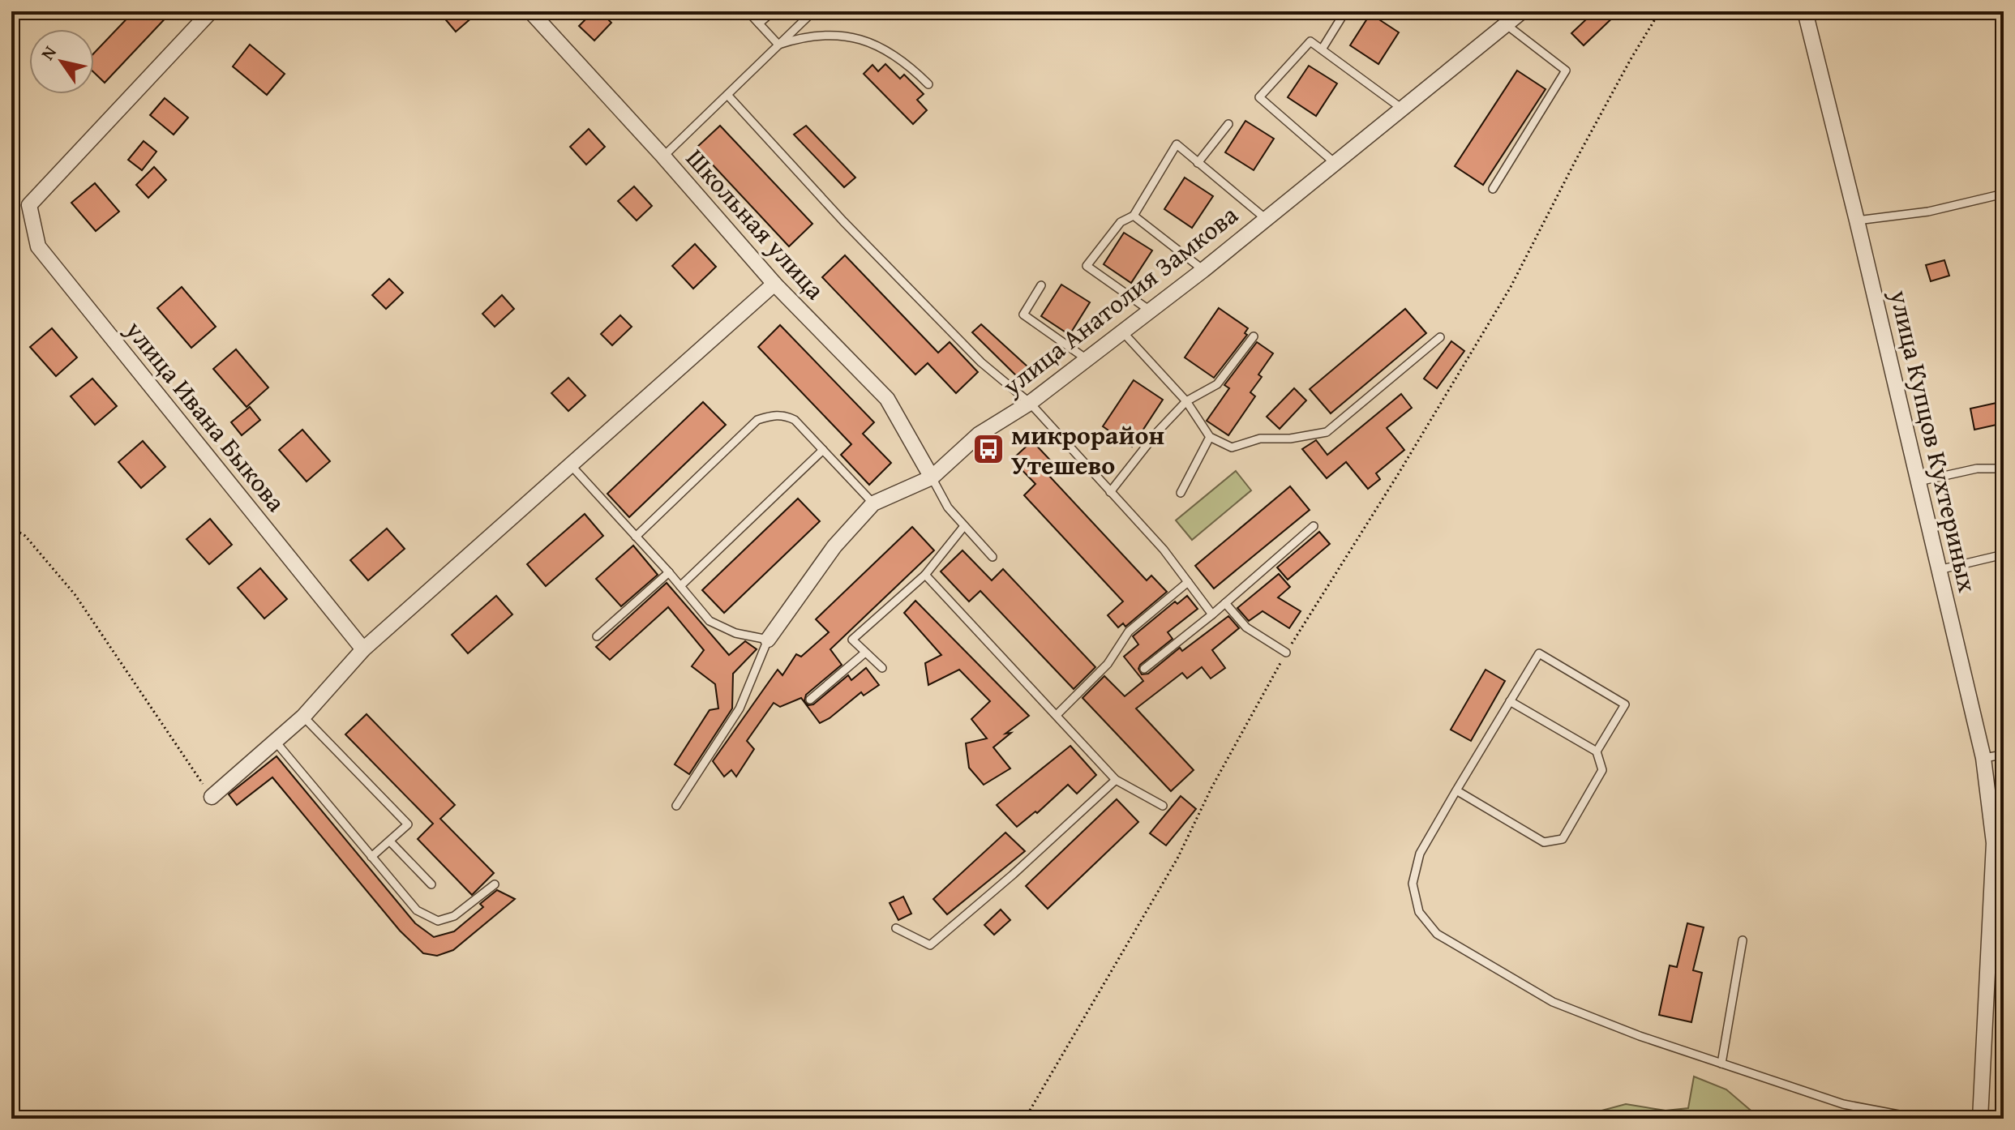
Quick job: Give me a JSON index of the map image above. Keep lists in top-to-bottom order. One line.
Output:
{"streets":{"street":["Школьная улица","улица Анатолия Замкова","улица Ивана Быкова","улица Купцов Кухтериных"]},"crossings":[["Школьная улица","улица Анатолия Замкова"]],"places":{"bus stop":["микрорайон Утешево"]},"north":"top left"}
